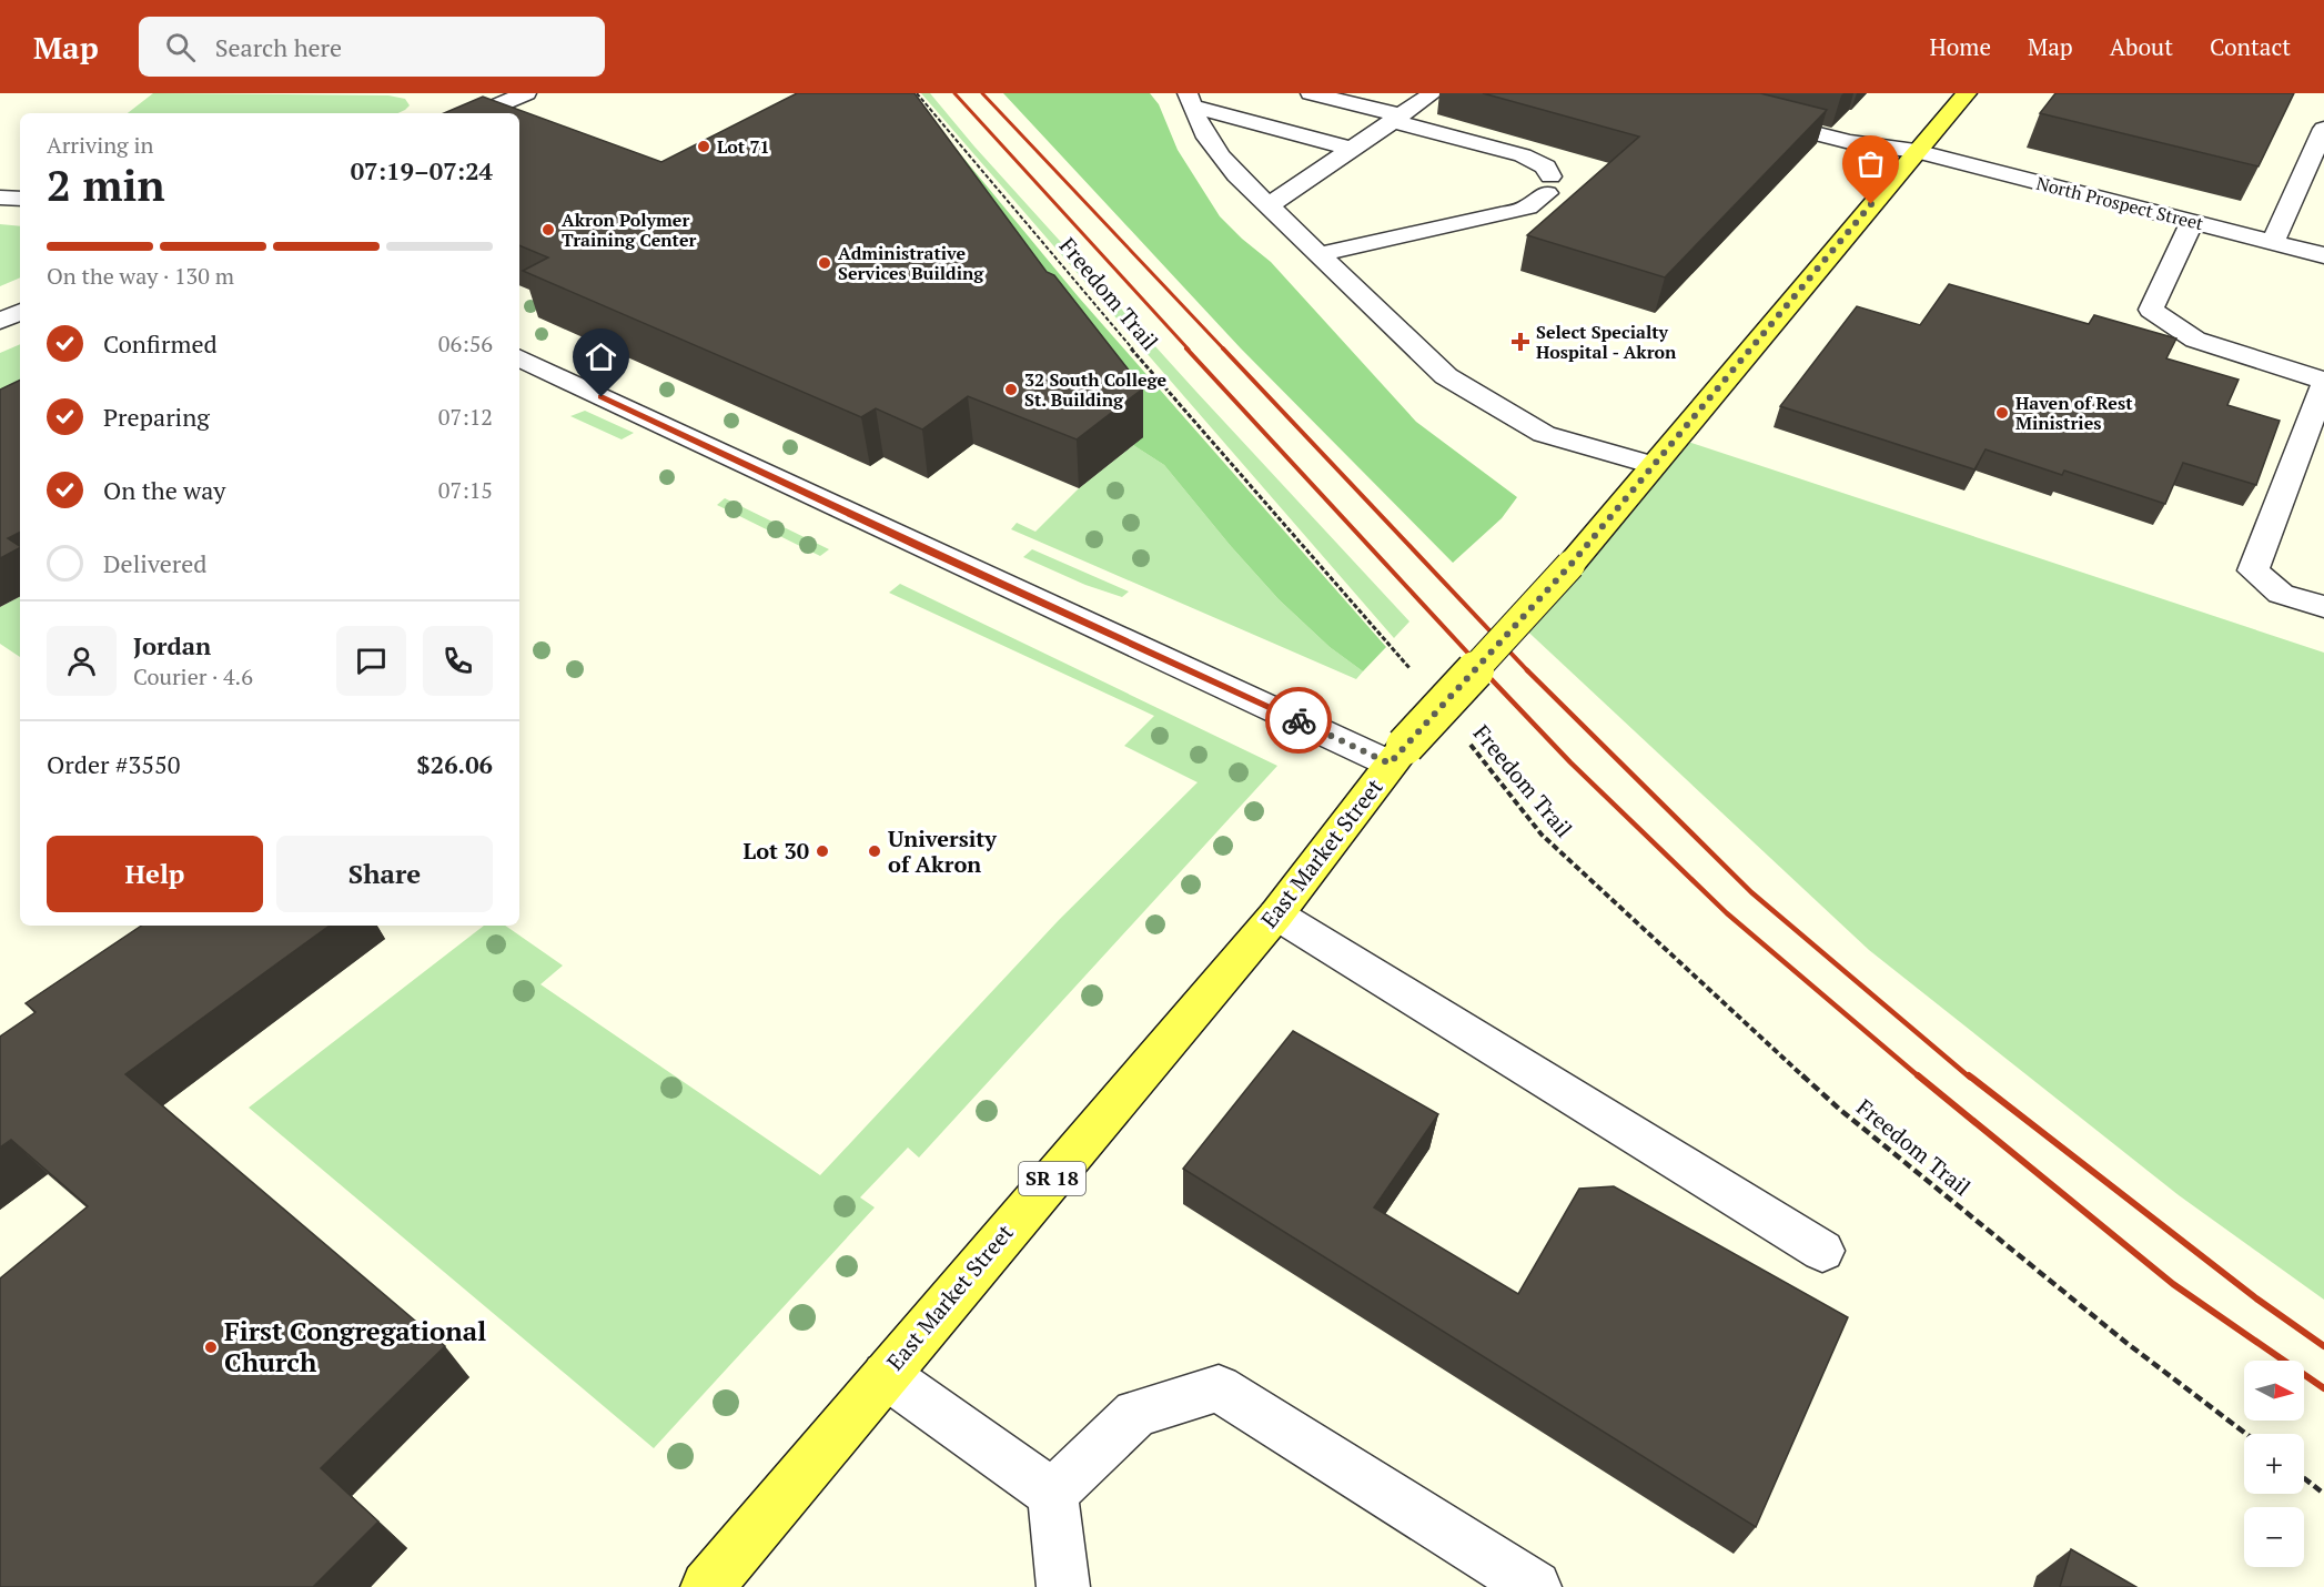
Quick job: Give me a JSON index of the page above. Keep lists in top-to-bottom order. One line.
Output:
{"streets":{"main road":["East Market Street","SR 18"],"street":["North Prospect Street"],"path":["Freedom Trail"]},"crossings":[["North Prospect Street","East Market Street"]],"places":{"other":["Lot 71","Akron Polymer Training Center","Administrative Services Building","32 South College St. Building","Haven of Rest Ministries","Lot 30","University of Akron","First Congregational Church"],"health":["Select Specialty Hospital - Akron"]},"north":"right","page":{"header":"Map","search":"Search here","nav":["Home","Map","About","Contact"],"heading":["2 min","Arriving in","07:19–07:24"],"panel":["Jordan","Courier · 4.6","Order #3550","$26.06"],"bar":"On the way · 130 m","list":[["Confirmed","06:56"],["Preparing","07:12"],["On the way","07:15"],"Delivered"],"buttons":["Help","Share"],"map_buttons":["+","−"]}}
